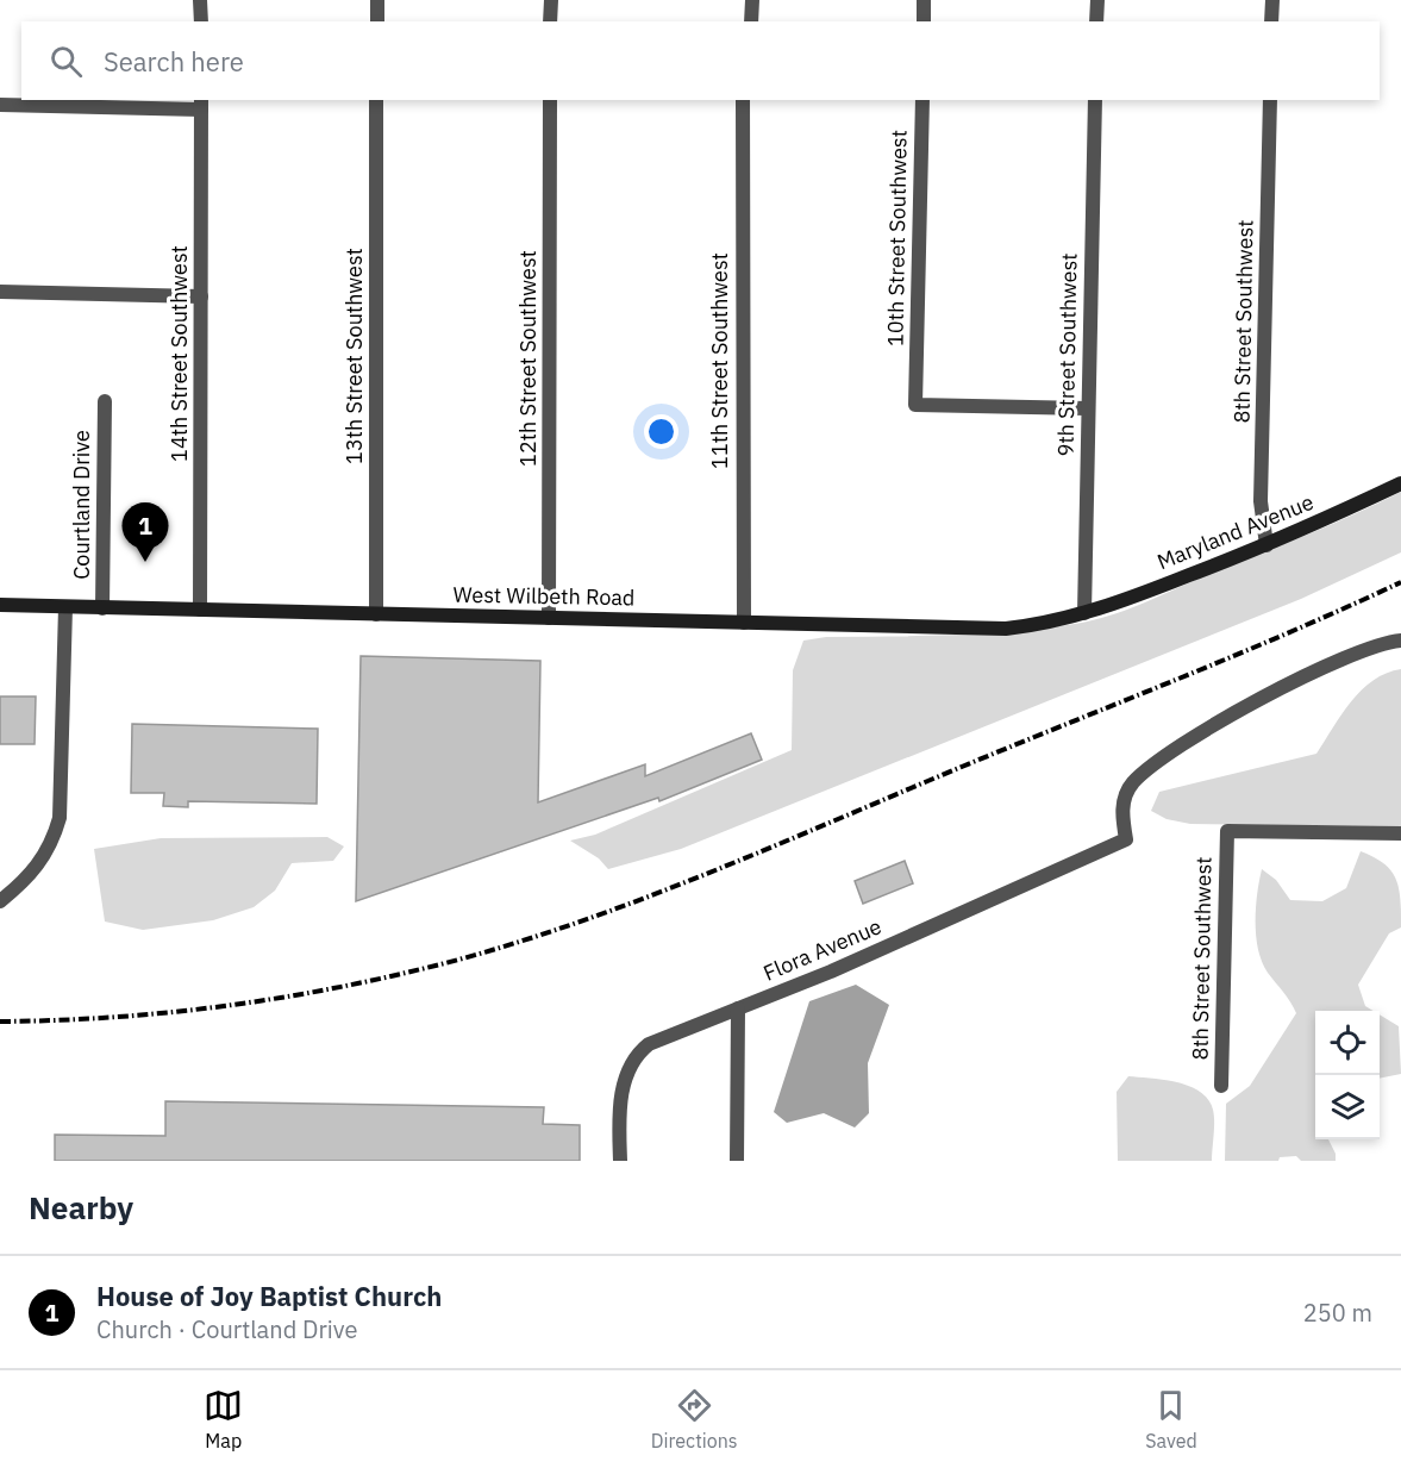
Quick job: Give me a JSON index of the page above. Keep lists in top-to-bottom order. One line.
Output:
{"streets":{"main road":["Maryland Avenue","West Wilbeth Road"],"street":["10th Street Southwest","8th Street Southwest","14th Street Southwest","9th Street Southwest","13th Street Southwest","12th Street Southwest","11th Street Southwest","Courtland Drive","Flora Avenue"]},"crossings":[["10th Street Southwest","9th Street Southwest"],["8th Street Southwest","Maryland Avenue"],["14th Street Southwest","West Wilbeth Road"],["9th Street Southwest","Maryland Avenue"],["9th Street Southwest","West Wilbeth Road"],["13th Street Southwest","West Wilbeth Road"],["12th Street Southwest","West Wilbeth Road"],["11th Street Southwest","West Wilbeth Road"],["Courtland Drive","West Wilbeth Road"],["Maryland Avenue","West Wilbeth Road"]],"page":{"search":"Search here","pins":"1","heading":"Nearby","list":[{"mark":"1","name":"House of Joy Baptist Church","note":"Church · Courtland Drive","value":"250 m"}],"nav":["Map","Directions","Saved"]}}
